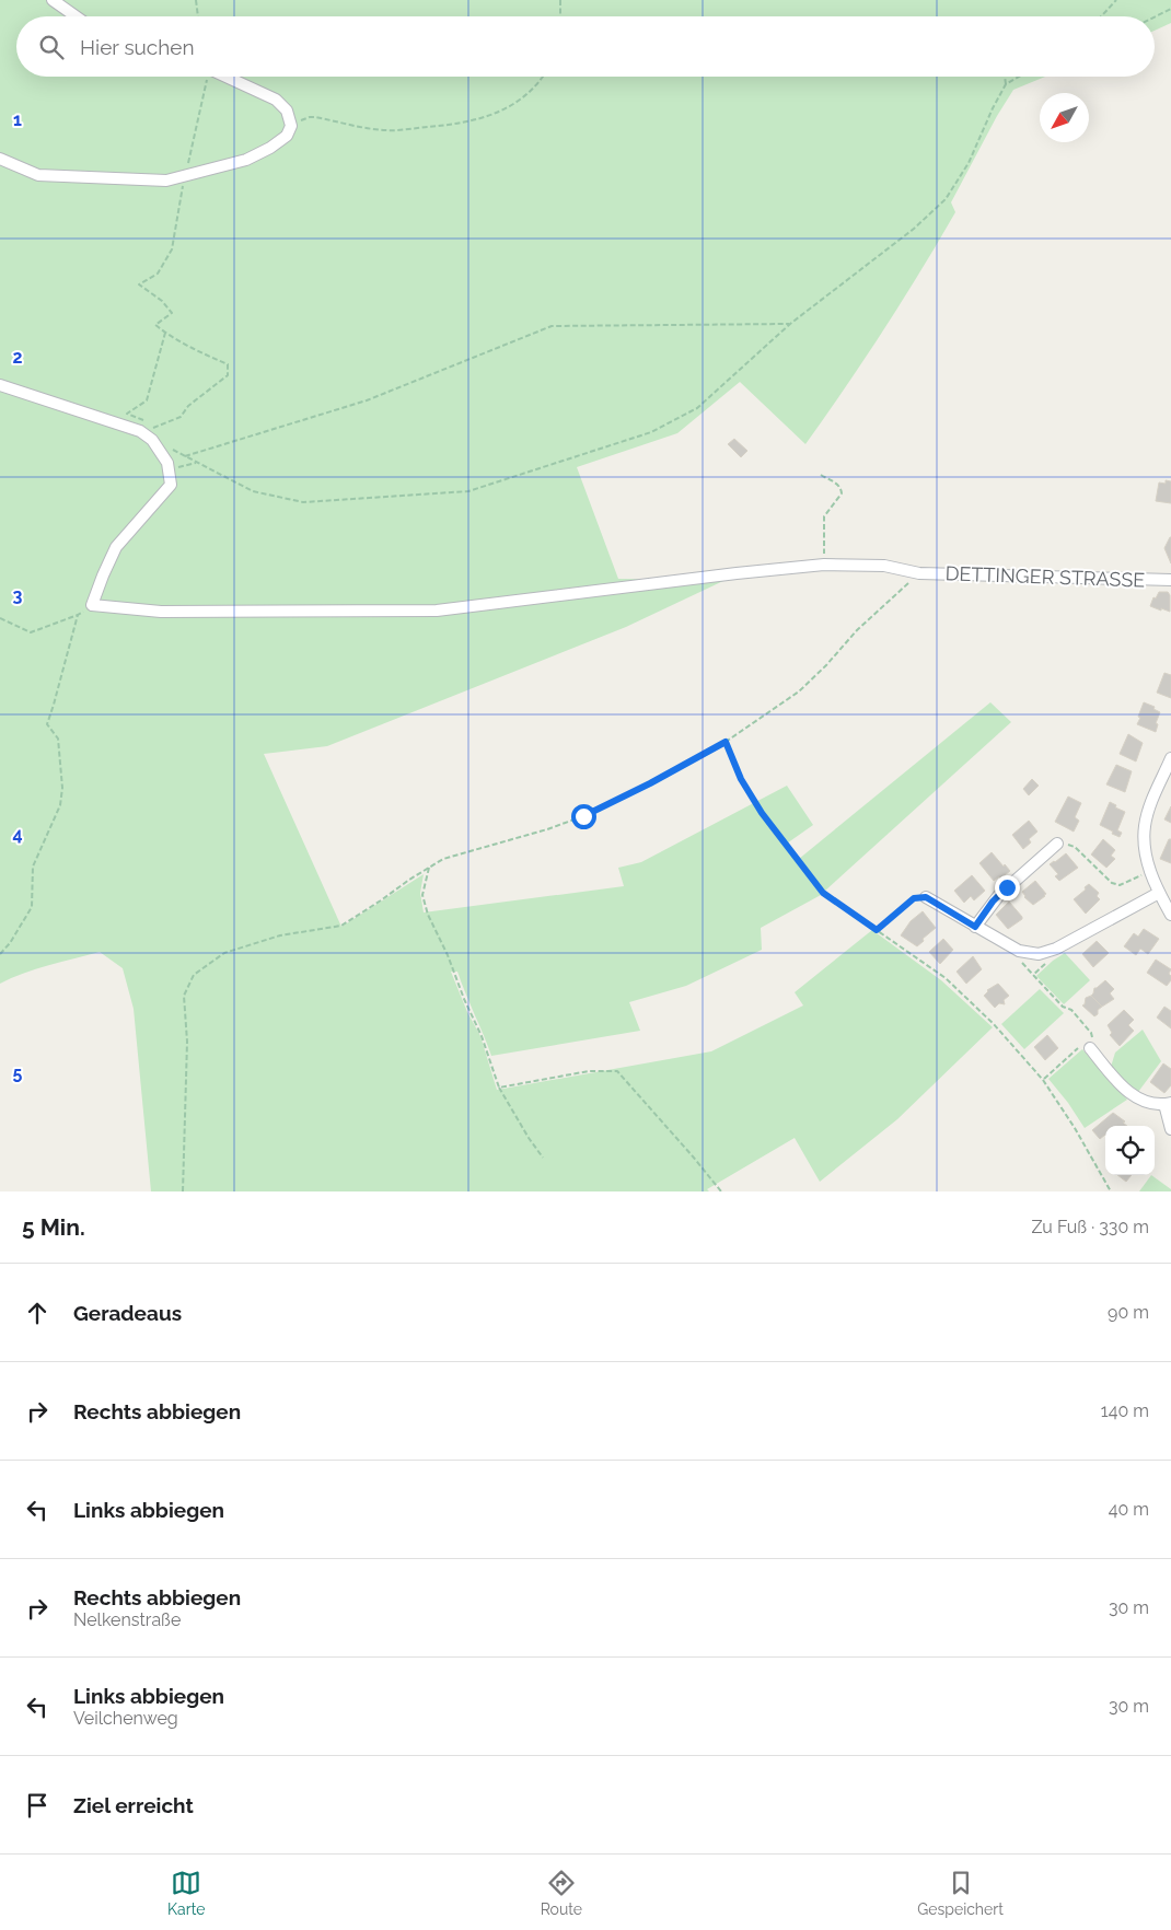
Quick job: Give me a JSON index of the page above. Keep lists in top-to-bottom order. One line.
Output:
{"streets":{"street":["DETTINGER STRASSE"]},"north":"bottom left","page":{"search":"Hier suchen","heading":["5 Min.","Zu Fuß · 330 m"],"list":[["Geradeaus","90 m"],["Rechts abbiegen","140 m"],["Links abbiegen","40 m"],["Rechts abbiegen","Nelkenstraße","30 m"],["Links abbiegen","Veilchenweg","30 m"],"Ziel erreicht"],"nav":["Karte","Route","Gespeichert"]},"grid":{"rows":["1","2","3","4","5"]}}
